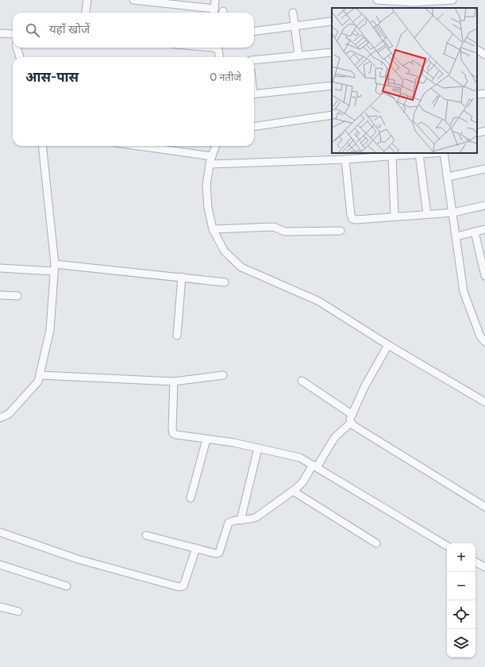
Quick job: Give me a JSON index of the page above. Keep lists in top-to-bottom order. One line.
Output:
{"page":{"search":"यहाँ खोजें","heading":["आस-पास","0 नतीजे"],"map_buttons":["+","−"]}}
